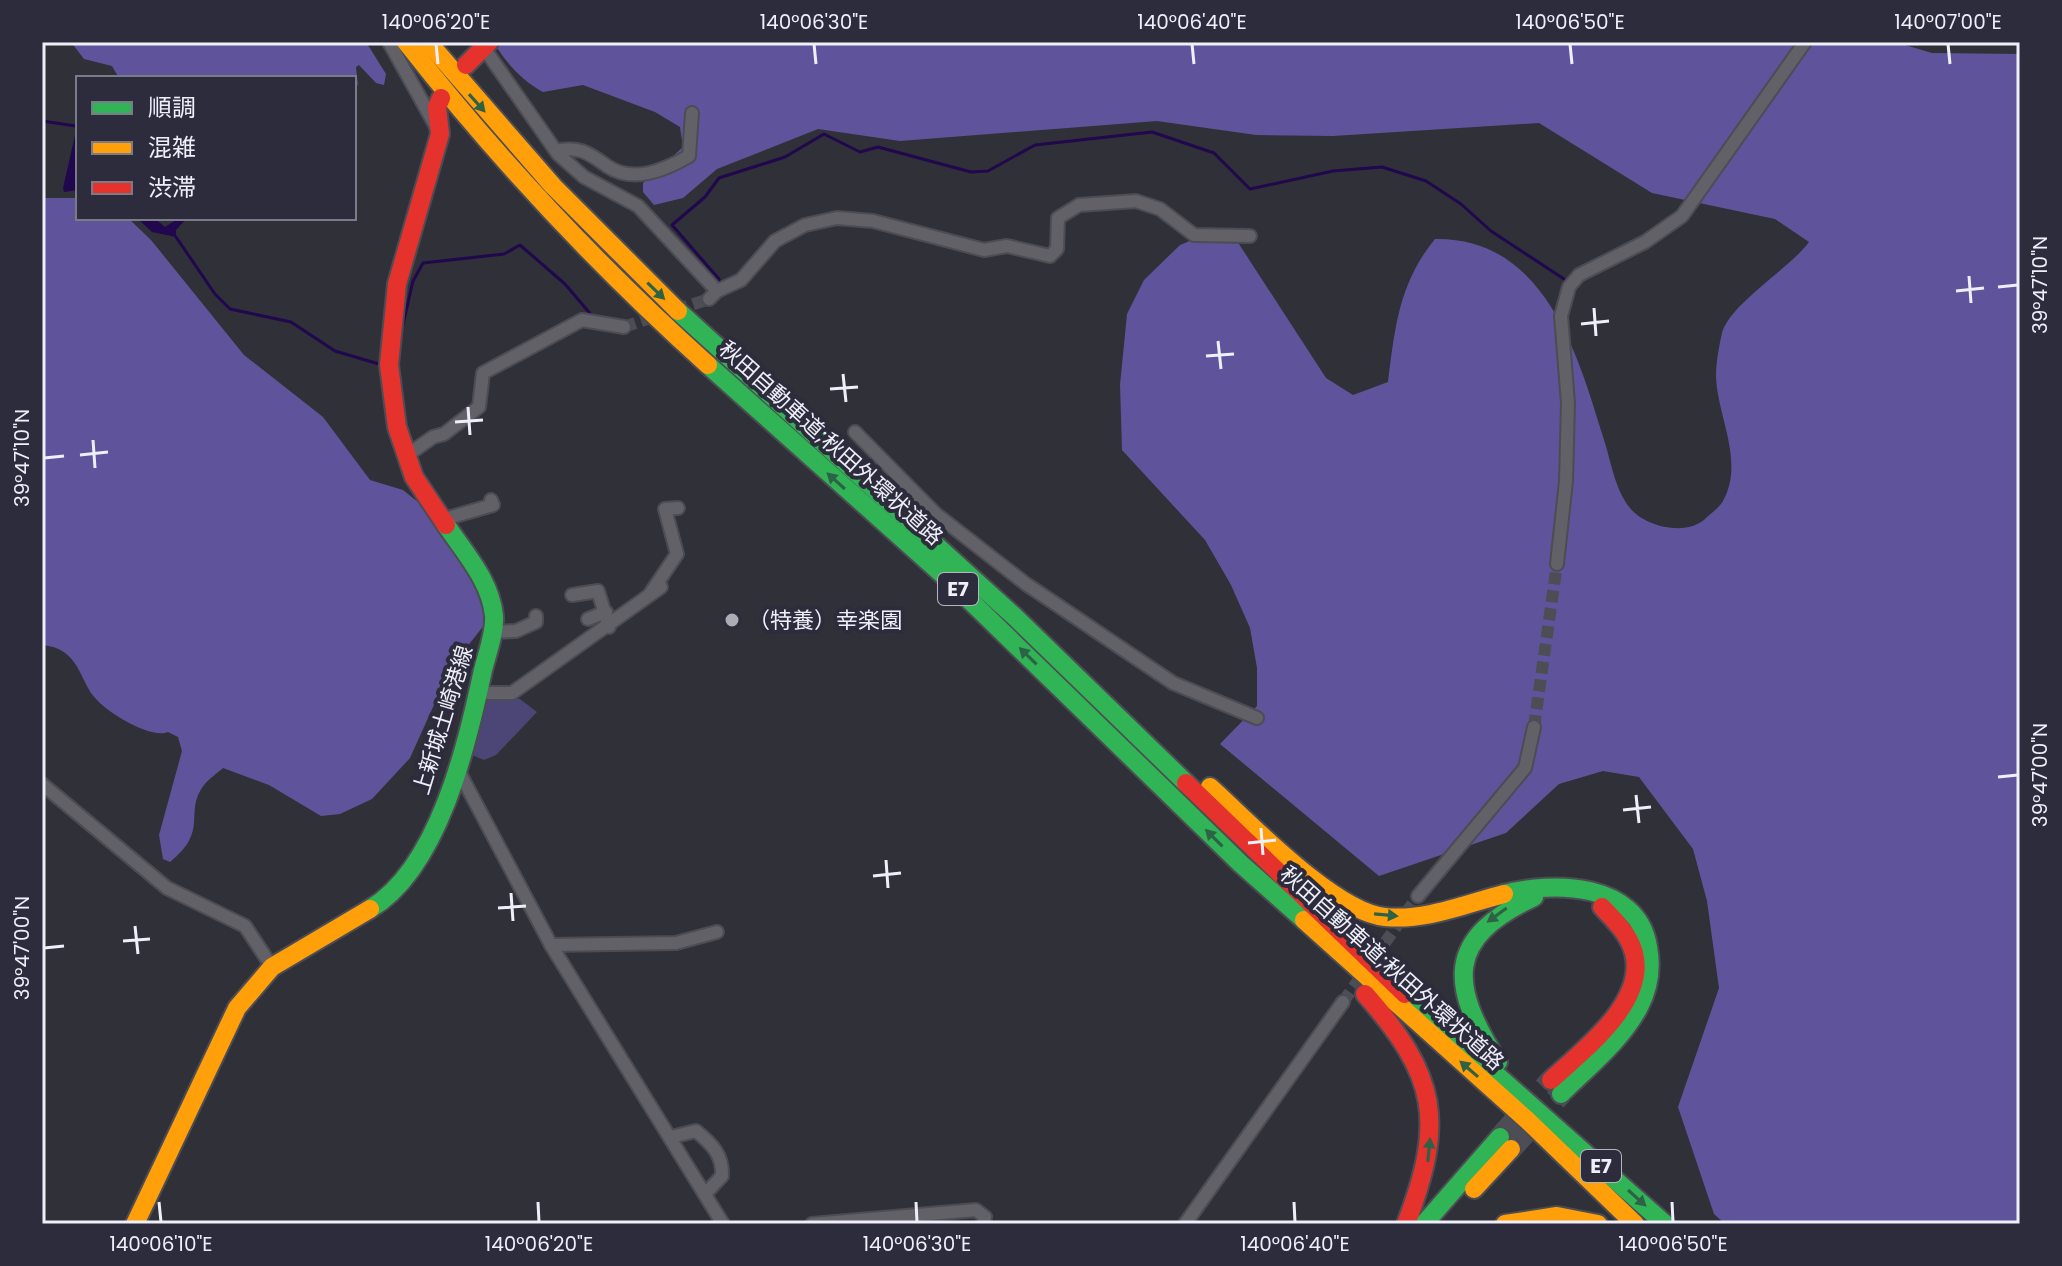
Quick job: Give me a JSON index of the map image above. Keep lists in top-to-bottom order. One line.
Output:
{"streets":{"main road":["秋田自動車道;秋田外環状道路","E7","上新城土崎港線"]},"crossings":[["秋田自動車道;秋田外環状道路","E7"]],"places":["（特養）幸楽園"],"legend":["順調","混雑","渋滞"],"coordinates":["140°06'20\"E","140°06'30\"E","140°06'40\"E","140°06'50\"E","140°07'00\"E","39°47'10\"N","39°47'00\"N","140°06'10\"E"]}
